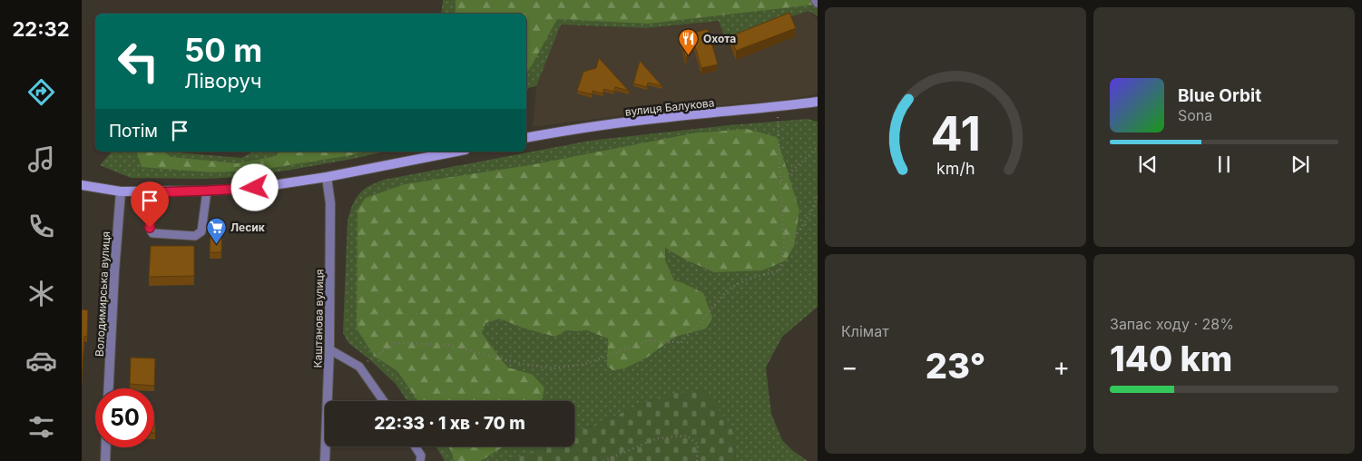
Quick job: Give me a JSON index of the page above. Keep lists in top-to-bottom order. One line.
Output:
{"streets":{"main road":["вулиця Балукова"],"street":["Володимирська вулиця","Каштанова вулиця"]},"places":{"restaurant":["Охота"],"supermarket":["Лесик"]},"page":{"tabs":"22:32","turn":["50 m","Ліворуч"],"song":["Blue Orbit","Sona"],"then":"Потім","tile":["Клімат",["Запас ходу · 28%","140 km"]],"heat":["−","23°","+"],"limit":"50","trip":"22:33 · 1 хв · 70 m","gauge":["41","km/h"]}}
